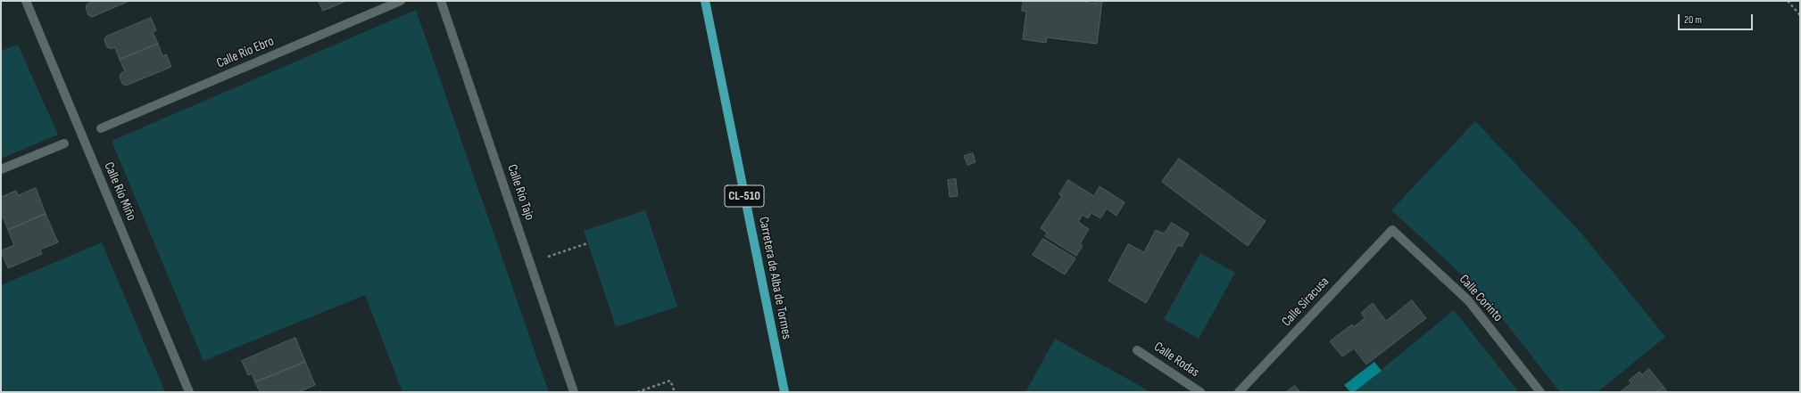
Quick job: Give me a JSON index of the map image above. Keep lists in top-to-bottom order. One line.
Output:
{"streets":{"main road":["CL-510","Carretera de Alba de Tormes"],"street":["Calle Río Ebro","Calle Río Miño","Calle Río Tajo","Calle Corinto","Calle Siracusa","Calle Rodas"]},"crossings":[["Calle Corinto","Calle Siracusa"]],"scale_bar":"20 m"}
